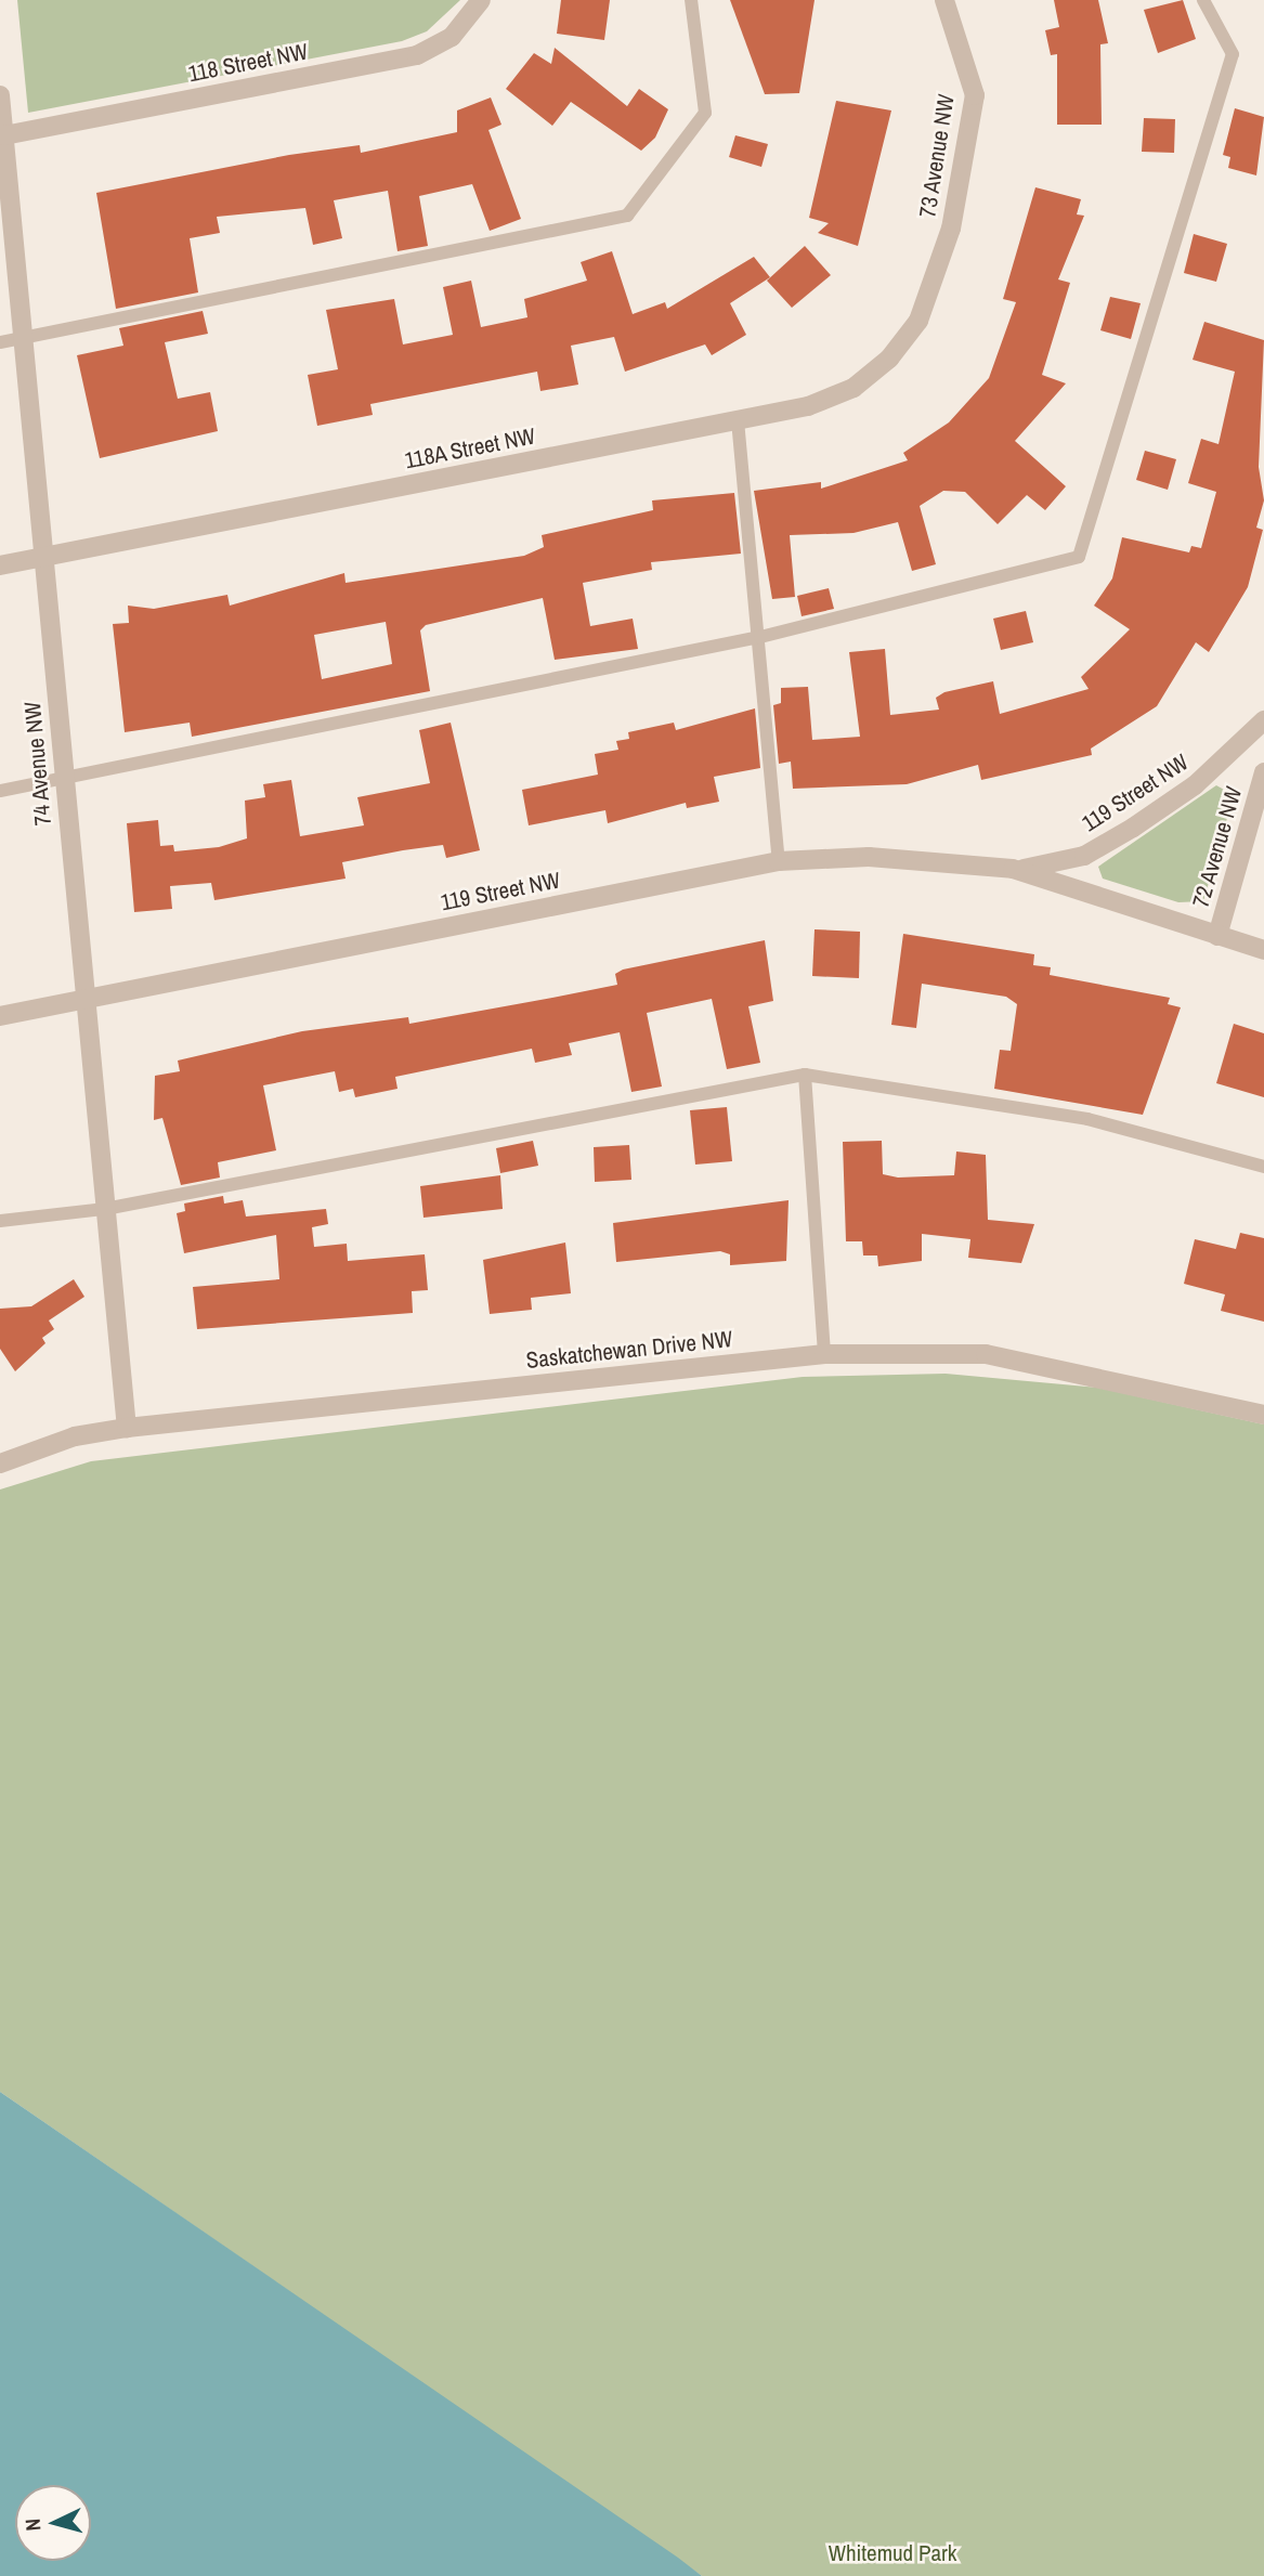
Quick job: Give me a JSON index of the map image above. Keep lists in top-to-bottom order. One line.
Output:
{"streets":{"street":["118 Street NW","73 Avenue NW","118A Street NW","74 Avenue NW","119 Street NW","72 Avenue NW","Saskatchewan Drive NW"]},"crossings":[["118 Street NW","74 Avenue NW"],["73 Avenue NW","118A Street NW"],["118A Street NW","74 Avenue NW"],["74 Avenue NW","119 Street NW"],["74 Avenue NW","Saskatchewan Drive NW"],["119 Street NW","72 Avenue NW"]],"parks":["Whitemud Park"],"north":"left"}
